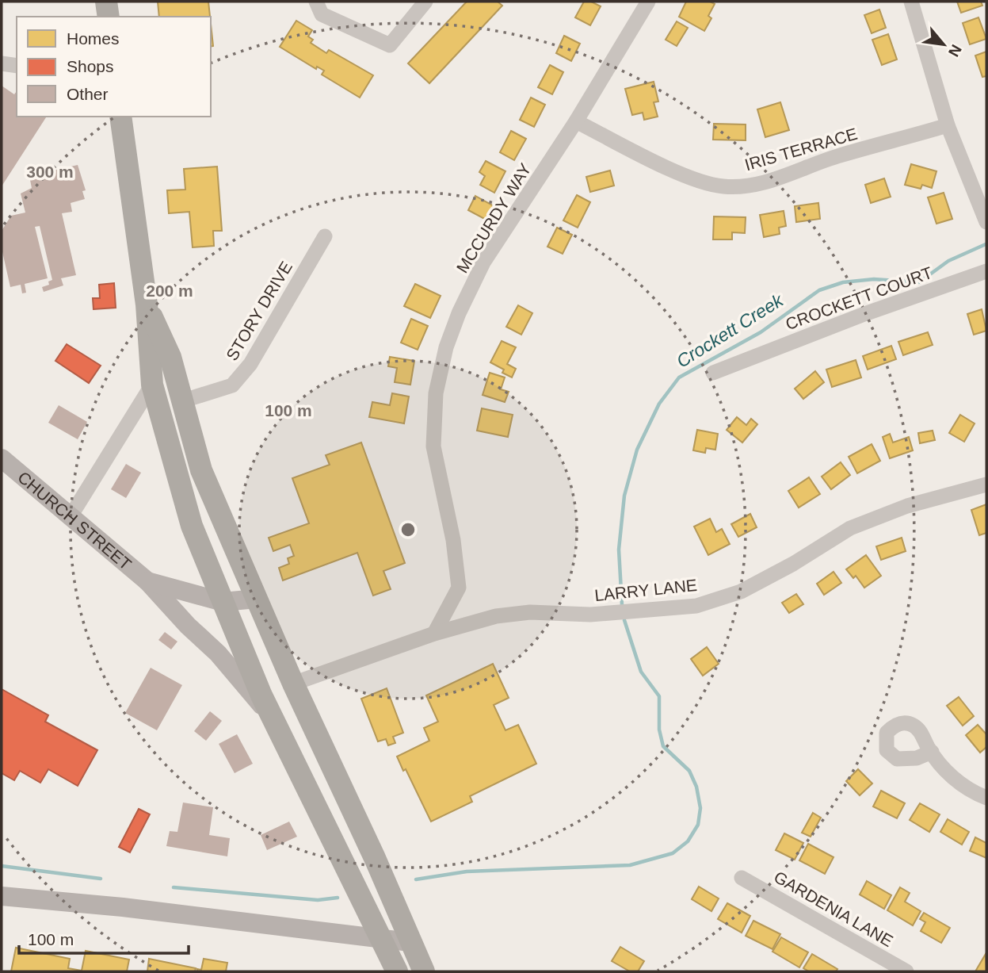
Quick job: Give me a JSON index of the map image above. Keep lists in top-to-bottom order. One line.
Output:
{"streets":{"main road":["CHURCH STREET"],"street":["IRIS TERRACE","MCCURDY WAY","CROCKETT COURT","STORY DRIVE","LARRY LANE","GARDENIA LANE"]},"crossings":[["IRIS TERRACE","MCCURDY WAY"],["MCCURDY WAY","LARRY LANE"]],"water":["Crockett Creek"],"legend":["Homes","Shops","Other"],"scale_bar":"100 m","north":"bottom right","rings":["300 m","200 m","100 m"]}
